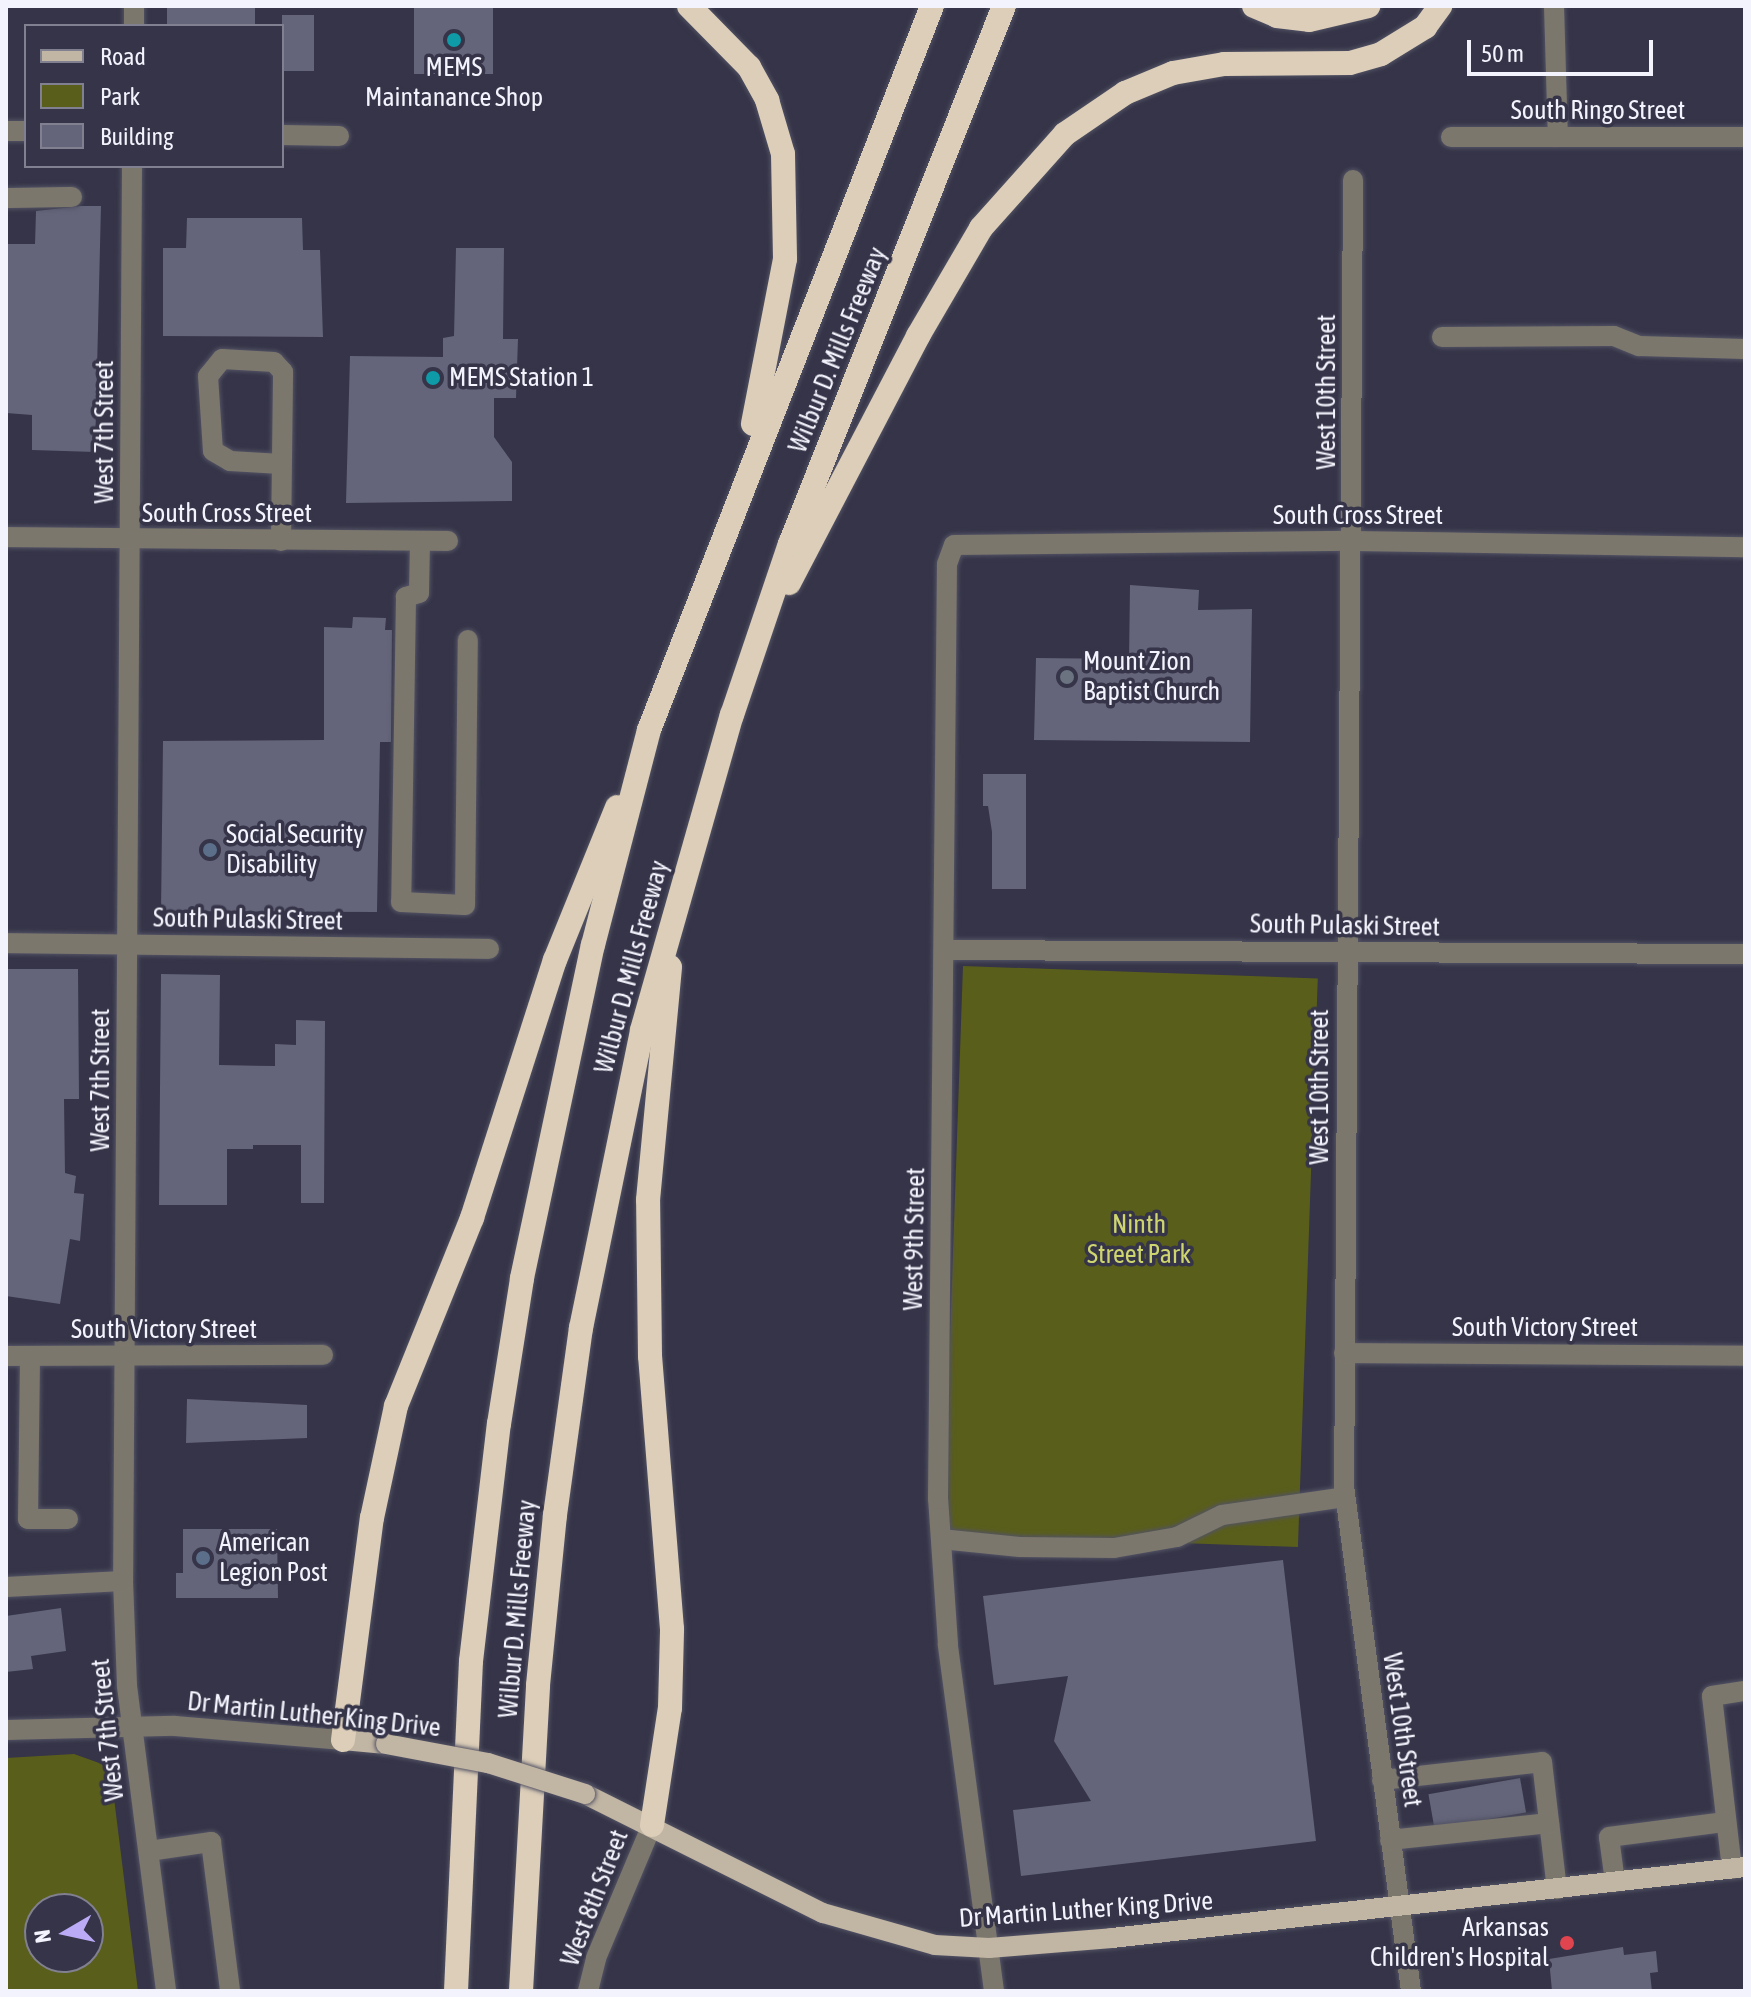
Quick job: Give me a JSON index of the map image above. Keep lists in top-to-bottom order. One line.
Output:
{"streets":{"highway":["Wilbur D. Mills Freeway"],"main road":["Dr Martin Luther King Drive"],"street":["South Ringo Street","West 10th Street","West 7th Street","South Cross Street","South Pulaski Street","West 9th Street","South Victory Street","West 8th Street"]},"crossings":[["West 10th Street","South Cross Street"],["West 10th Street","South Pulaski Street"],["West 10th Street","South Victory Street"],["West 10th Street","Dr Martin Luther King Drive"],["West 7th Street","South Cross Street"],["West 7th Street","South Pulaski Street"],["West 7th Street","South Victory Street"],["West 7th Street","Dr Martin Luther King Drive"],["South Cross Street","West 9th Street"],["South Pulaski Street","West 9th Street"],["West 9th Street","Dr Martin Luther King Drive"],["Dr Martin Luther King Drive","West 8th Street"]],"parks":["Ninth Street Park"],"places":["MEMS Maintanance Shop","MEMS Station 1","Mount Zion Baptist Church","Social Security Disability","American Legion Post","Arkansas Children's Hospital"],"legend":["Road","Park","Building"],"scale_bar":"50 m","north":"left"}
